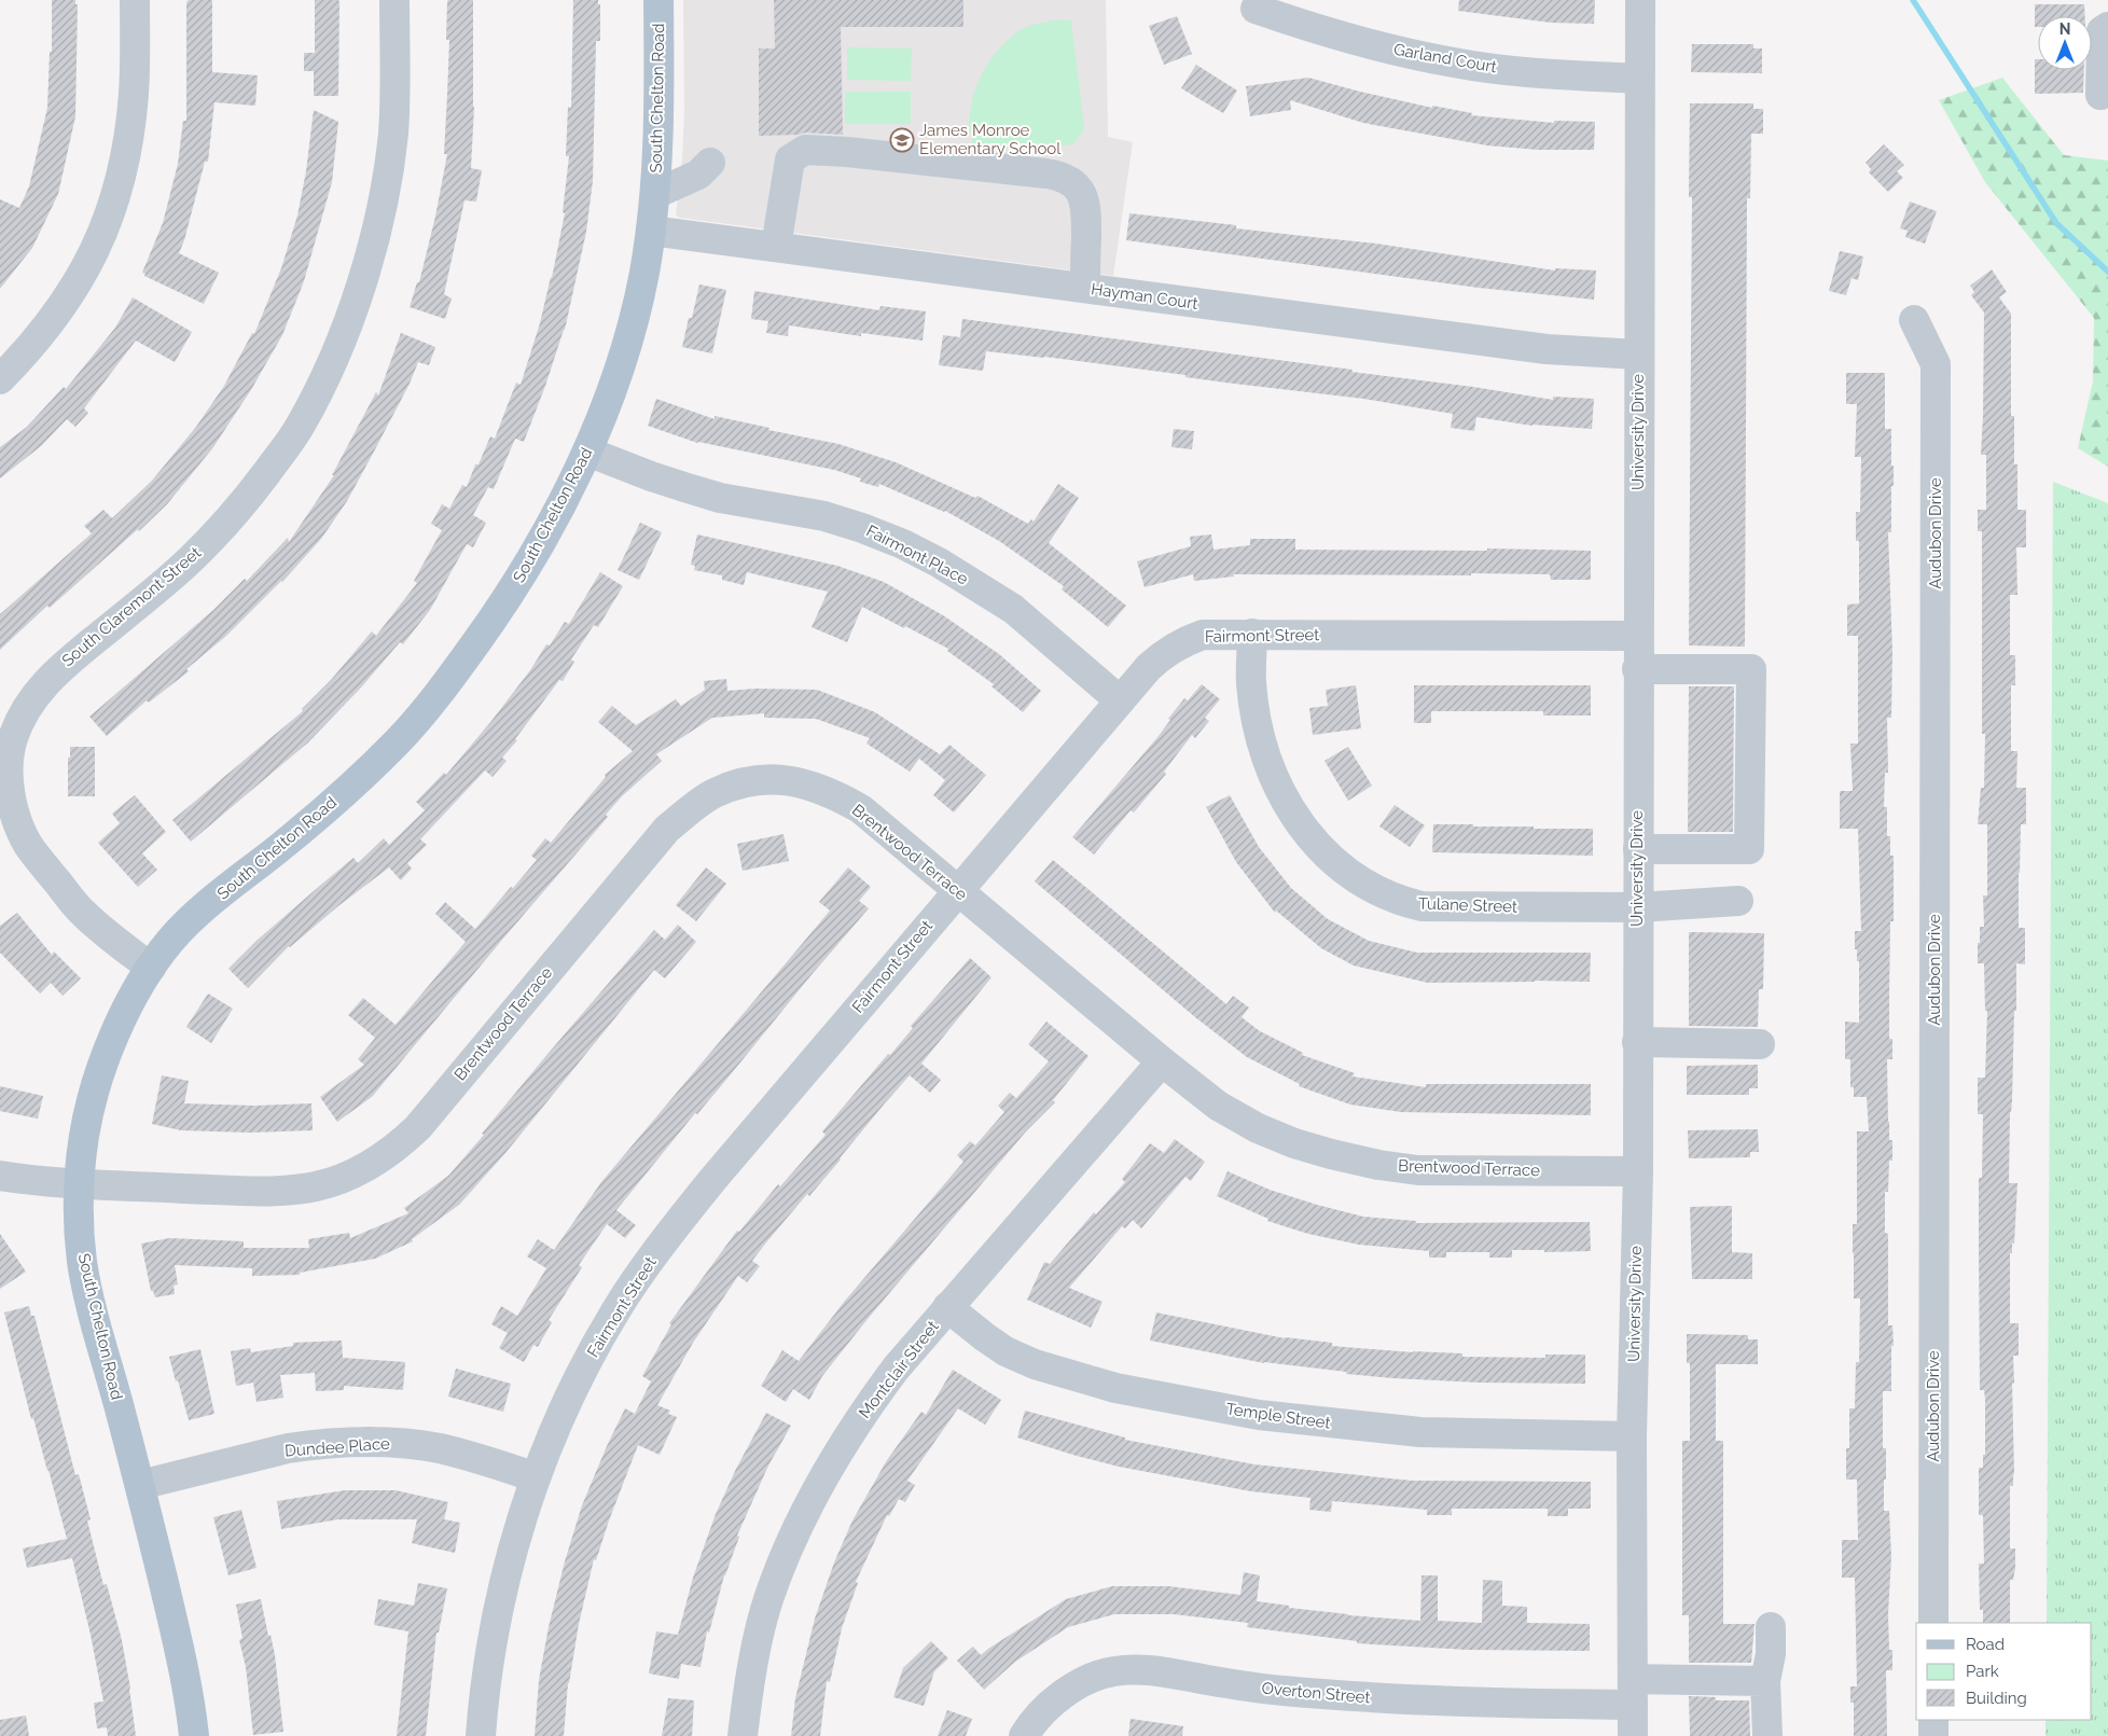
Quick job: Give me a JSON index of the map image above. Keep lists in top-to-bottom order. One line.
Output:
{"streets":{"main road":["South Chelton Road"],"street":["Garland Court","Hayman Court","University Drive","Audubon Drive","Fairmont Place","South Claremont Street","Fairmont Street","Brentwood Terrace","Tulane Street","Montclair Street","Temple Street","Dundee Place","Overton Street"]},"crossings":[["Garland Court","University Drive"],["South Chelton Road","Hayman Court"],["South Chelton Road","Fairmont Place"],["South Chelton Road","South Claremont Street"],["South Chelton Road","Brentwood Terrace"],["South Chelton Road","Dundee Place"],["Hayman Court","University Drive"],["University Drive","Fairmont Street"],["University Drive","Brentwood Terrace"],["University Drive","Tulane Street"],["University Drive","Temple Street"],["University Drive","Overton Street"],["Fairmont Place","Fairmont Street"],["Fairmont Street","Brentwood Terrace"],["Fairmont Street","Tulane Street"],["Fairmont Street","Dundee Place"],["Brentwood Terrace","Montclair Street"],["Montclair Street","Temple Street"]],"places":{"school or university":["James Monroe Elementary School"]},"legend":["Road","Park","Building"],"north":"top"}
